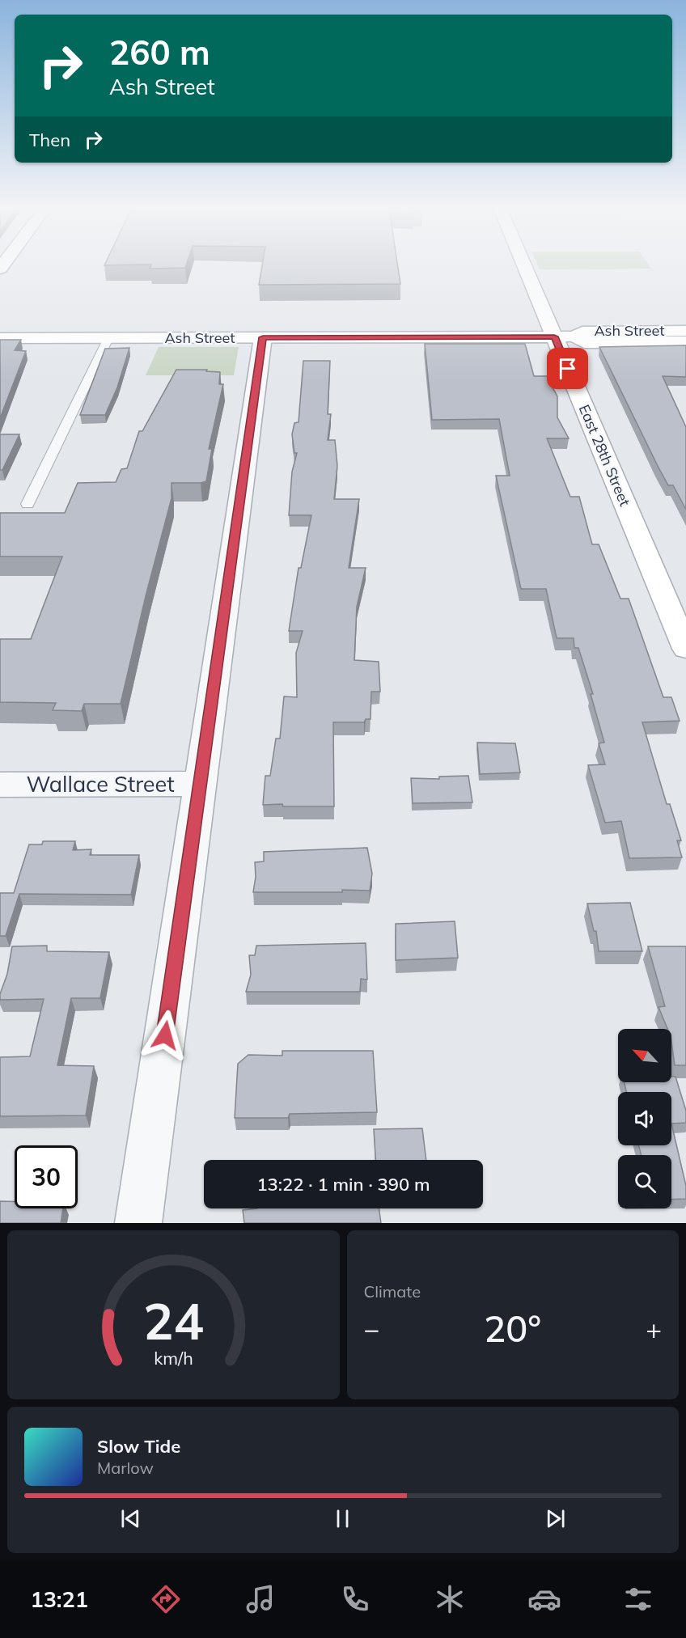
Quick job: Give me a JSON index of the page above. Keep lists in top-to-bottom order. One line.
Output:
{"streets":{"street":["Ash Street","East 28th Street","Wallace Street"]},"crossings":[["Ash Street","East 28th Street"]],"north":"top left","page":{"turn":["260 m","Ash Street"],"then":"Then","limit":"30","trip":"13:22 · 1 min · 390 m","tile":"Climate","heat":["−","20°","+"],"song":["Slow Tide","Marlow"],"tabs":"13:21","gauge":["24","km/h"]}}
